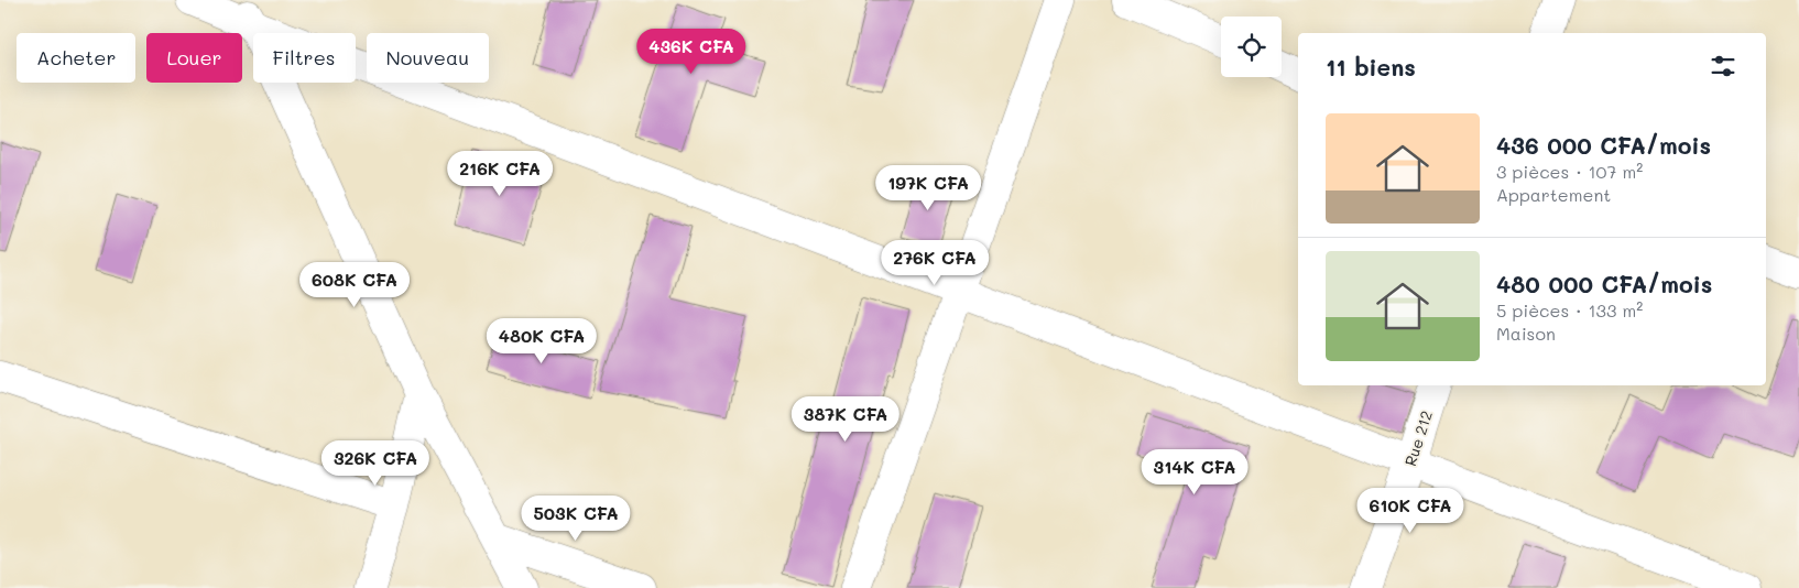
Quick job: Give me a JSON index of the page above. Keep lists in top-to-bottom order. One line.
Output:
{"streets":{"street":["Rue 212"]},"page":{"price":["436K CFA","216K CFA","197K CFA","276K CFA","608K CFA","480K CFA","387K CFA","326K CFA","314K CFA","610K CFA","503K CFA"],"chip":["Acheter","Louer","Filtres","Nouveau"],"heading":"11 biens","list":[{"name":"436 000 CFA/mois","note":"3 pièces · 107 m² · Appartement"},{"name":"480 000 CFA/mois","note":"5 pièces · 133 m² · Maison"}]}}
